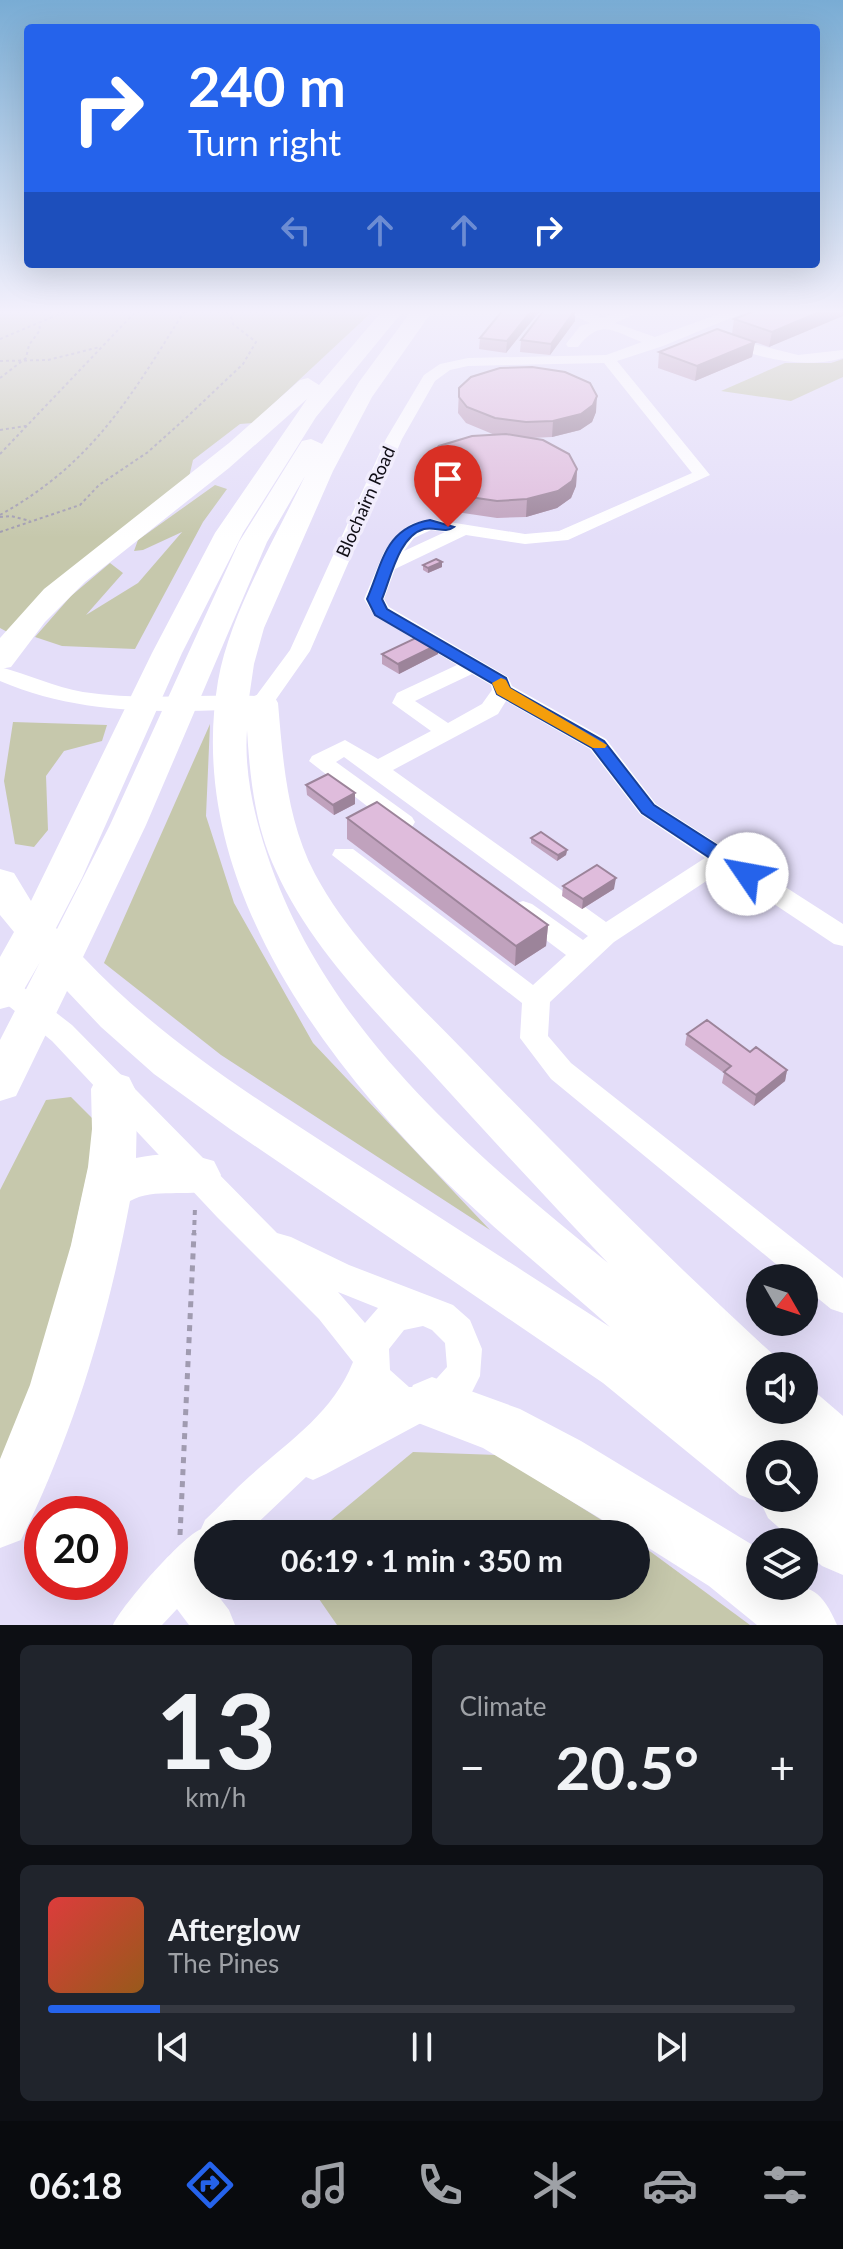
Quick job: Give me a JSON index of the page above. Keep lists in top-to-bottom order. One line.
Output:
{"streets":{"street":["Blochairn Road"]},"north":"bottom right","page":{"turn":["240 m","Turn right"],"limit":"20","trip":"06:19 · 1 min · 350 m","tile":[["13","km/h"],"Climate"],"heat":["−","20.5°","+"],"song":["Afterglow","The Pines"],"tabs":"06:18"}}
